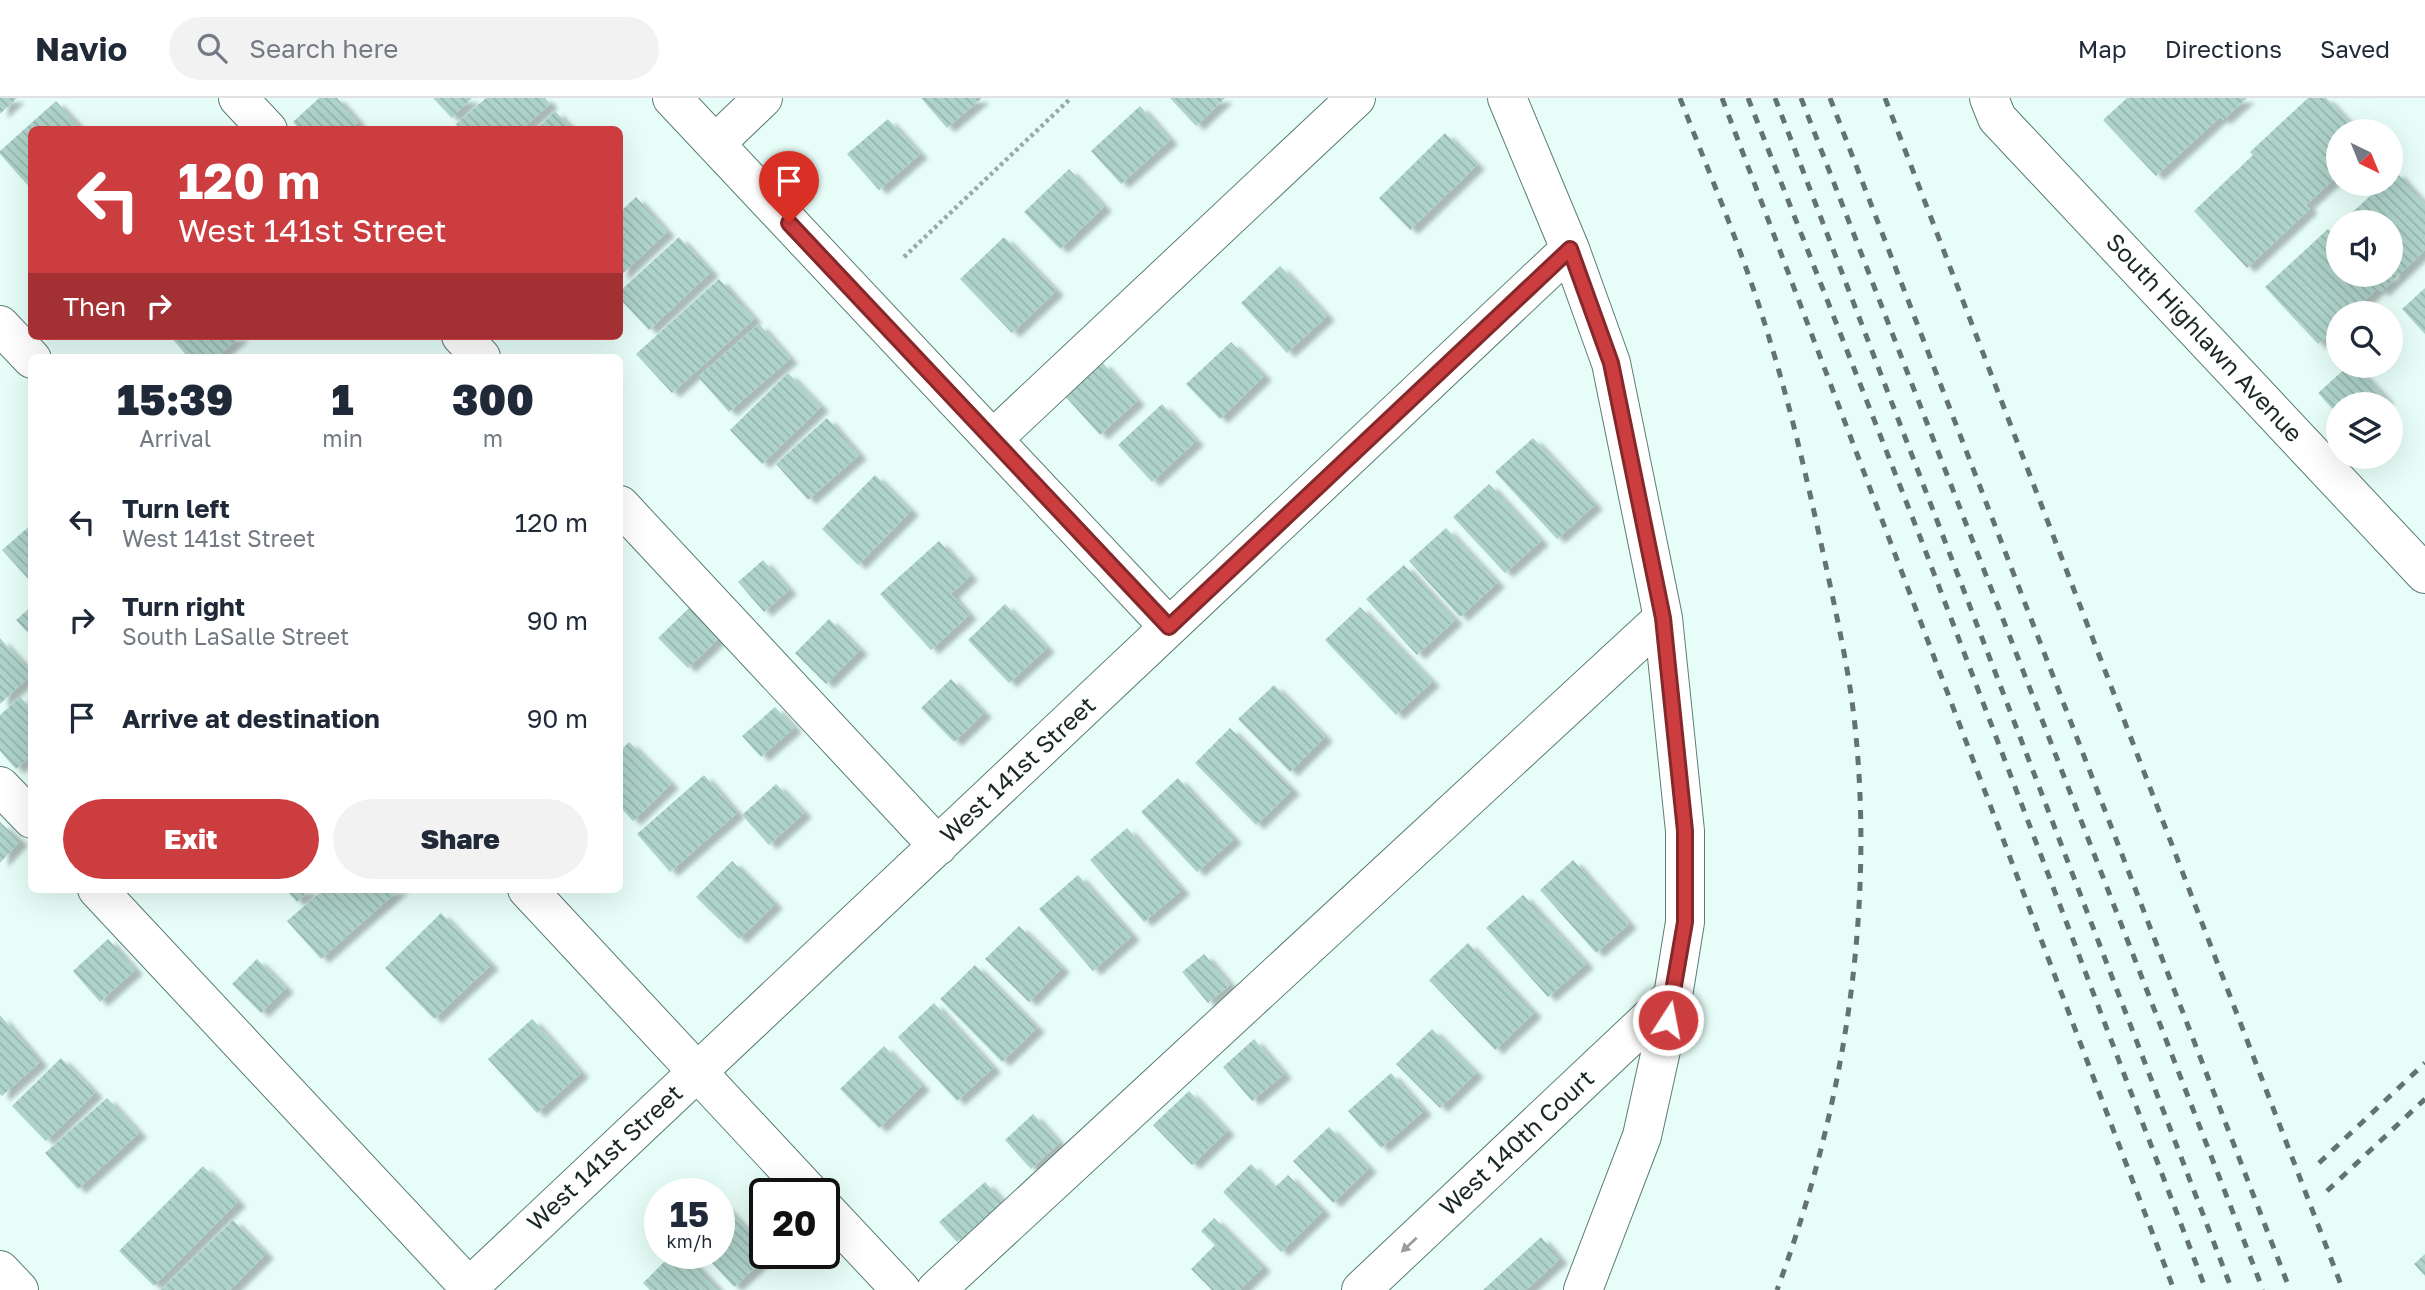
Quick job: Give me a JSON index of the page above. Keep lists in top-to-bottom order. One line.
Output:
{"streets":{"street":["South Highlawn Avenue","West 141st Street","West 140th Court"]},"north":"bottom right","page":{"header":"Navio","search":"Search here","nav":["Map","Directions","Saved"],"turn":["120 m","West 141st Street"],"then":"Then","eta":["15:39","Arrival","1","min","300","m"],"list":[{"name":"Turn left","note":"West 141st Street","value":"120 m"},{"name":"Turn right","note":"South LaSalle Street","value":"90 m"},{"name":"Arrive at destination","value":"90 m"}],"buttons":["Exit","Share"],"speed":"15 km/h","limit":"20"}}
